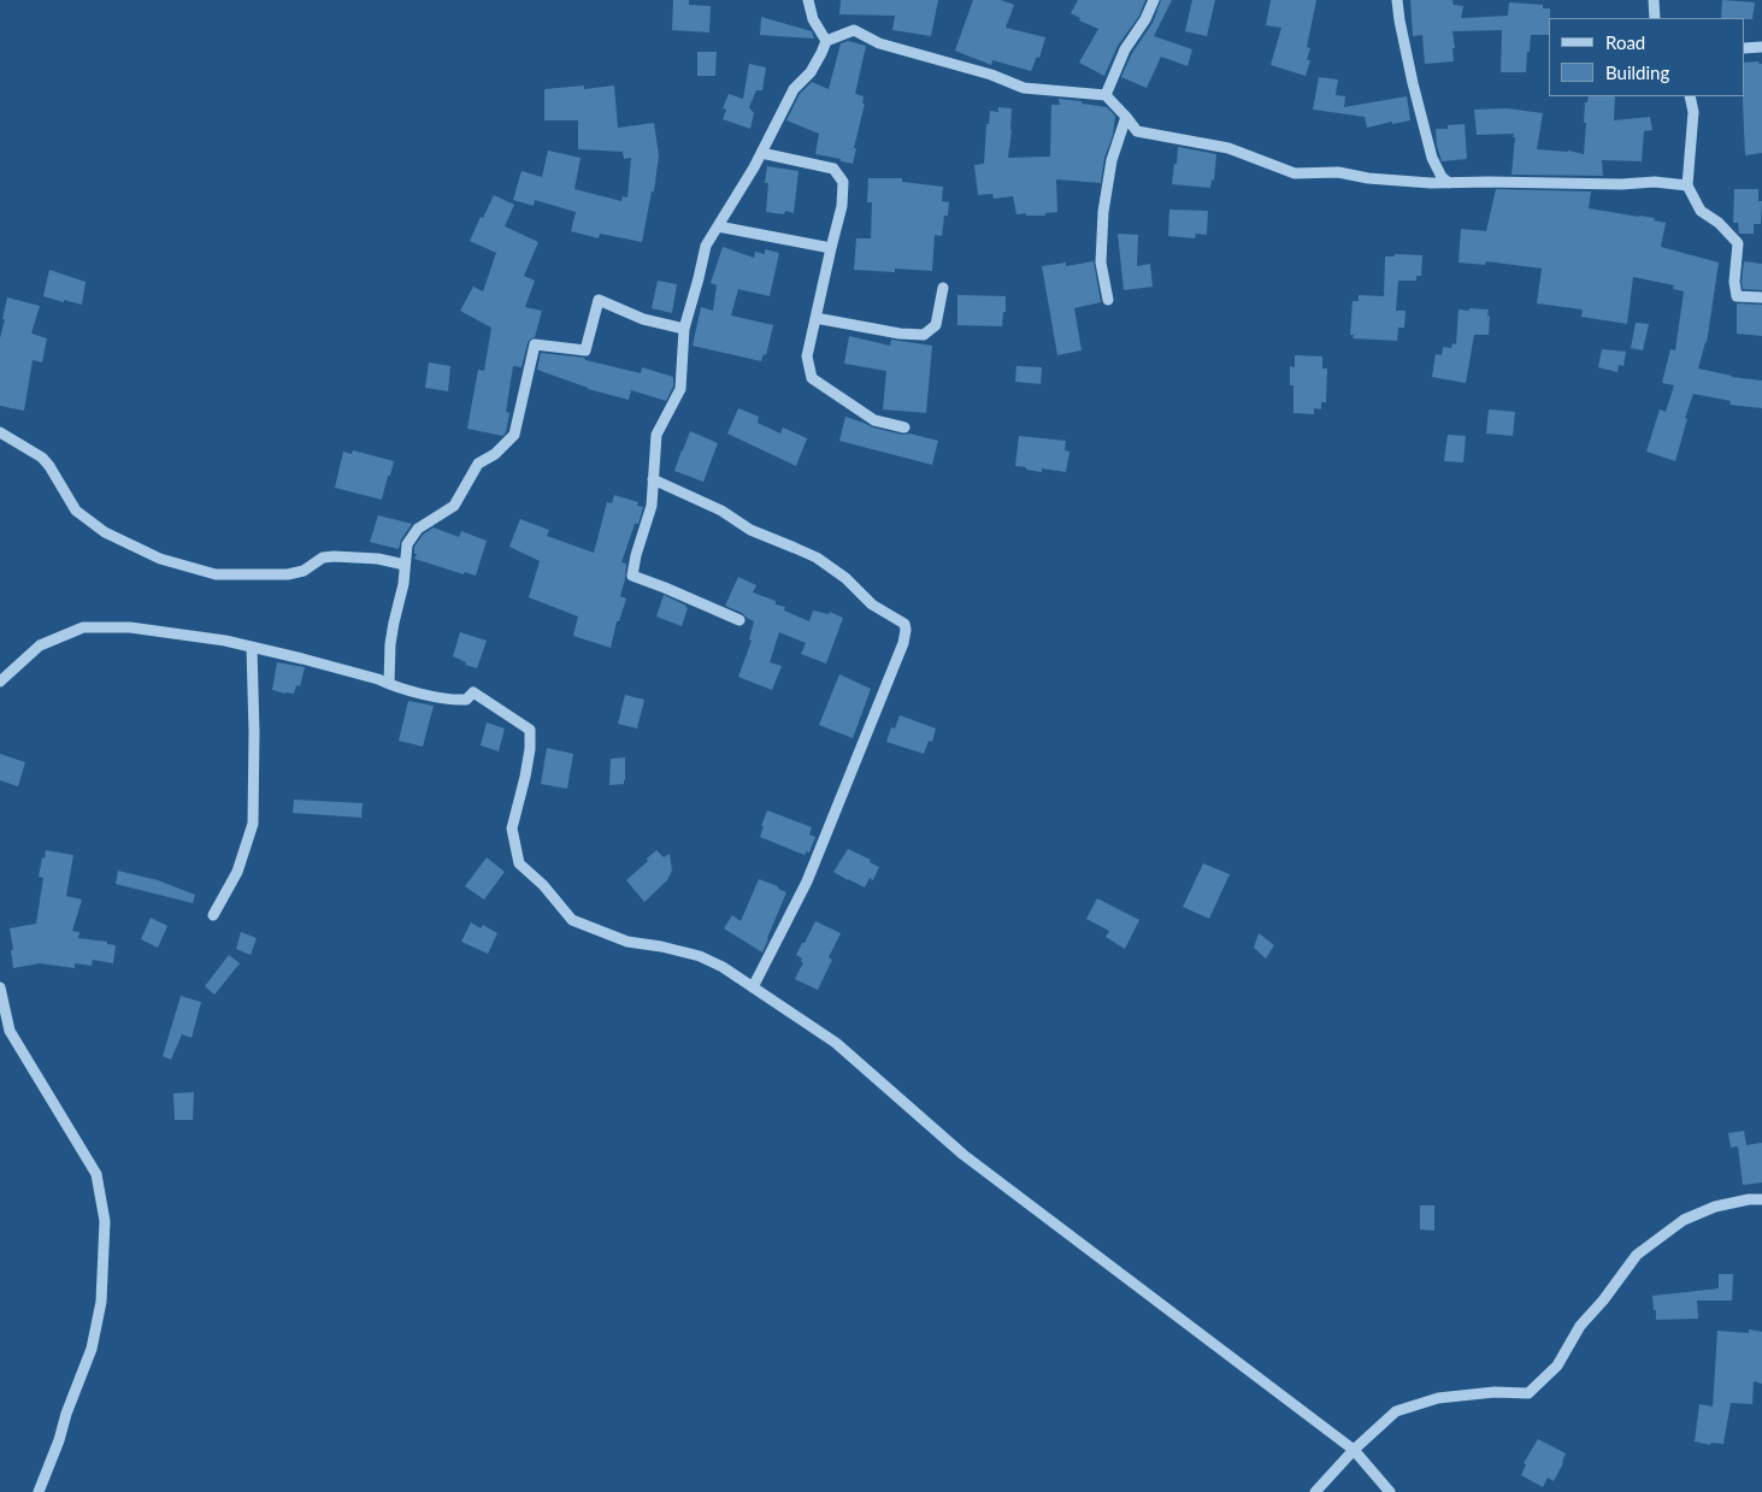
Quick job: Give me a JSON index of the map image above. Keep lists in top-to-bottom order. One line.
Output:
{"legend":["Road","Building"]}
